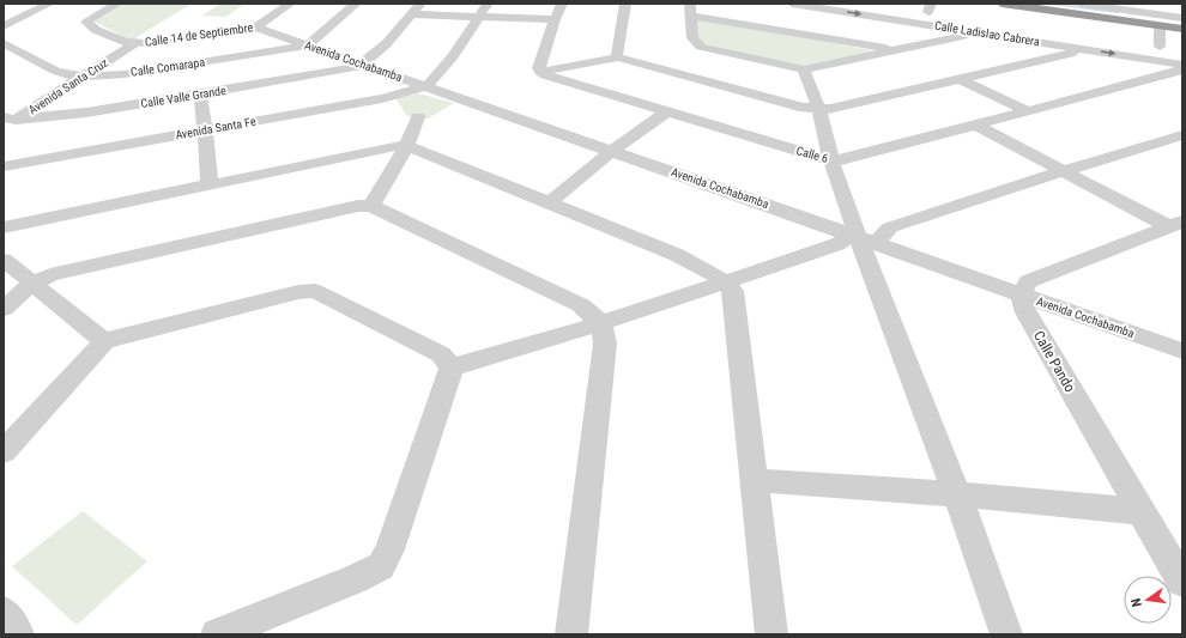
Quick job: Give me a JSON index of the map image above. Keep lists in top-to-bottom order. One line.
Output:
{"streets":{"street":["Calle Ladislao Cabrera","Calle 14 de Septiembre","Avenida Cochabamba","Calle Comarapa","Avenida Santa Cruz","Calle Valle Grande","Avenida Santa Fe","Calle 6","Calle Pando"]},"crossings":[["Calle Ladislao Cabrera","Calle 6"],["Calle 14 de Septiembre","Avenida Cochabamba"],["Calle 14 de Septiembre","Avenida Santa Cruz"],["Avenida Cochabamba","Calle Comarapa"],["Avenida Cochabamba","Calle Valle Grande"],["Avenida Cochabamba","Avenida Santa Fe"],["Avenida Cochabamba","Calle Pando"],["Calle Comarapa","Avenida Santa Cruz"],["Avenida Santa Cruz","Calle Valle Grande"]],"north":"left"}
